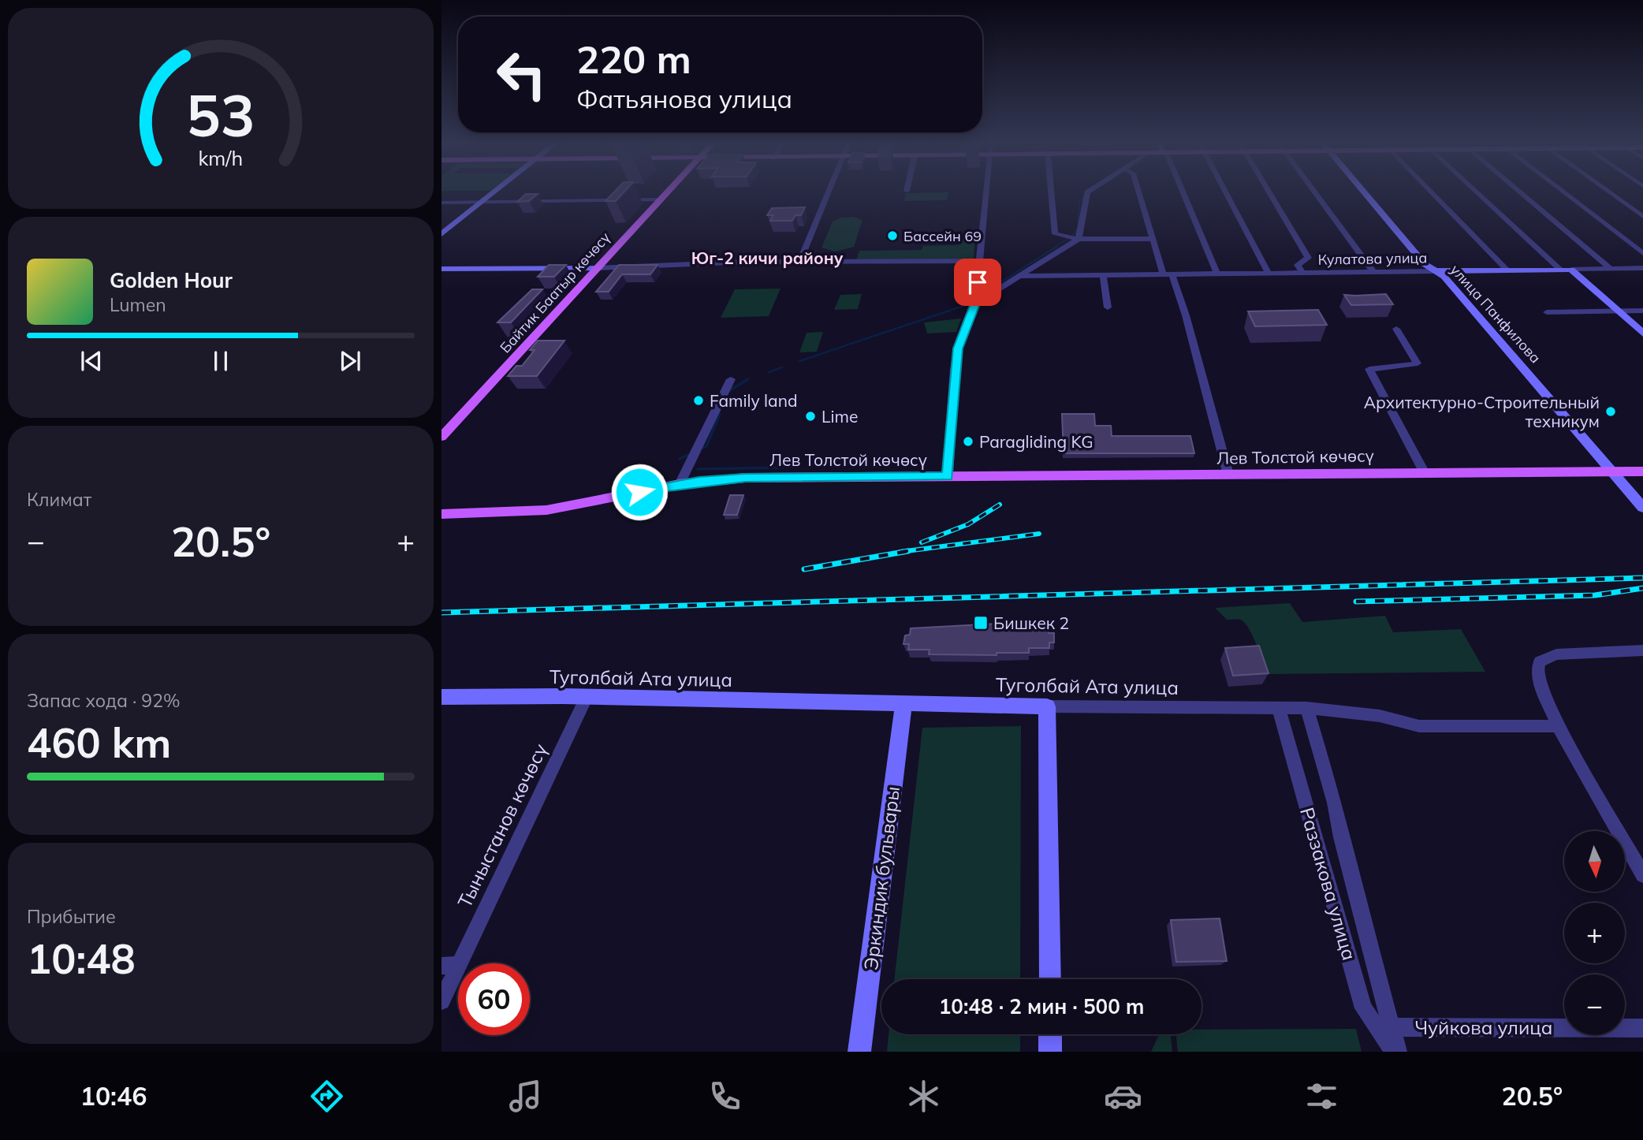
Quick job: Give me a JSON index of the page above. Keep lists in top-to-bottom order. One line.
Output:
{"streets":{"main road":["Байтик Баатыр көчөсү","Лев Толстой көчөсү"],"street":["Кулатова улица","улица Панфилова","Туголбай Ата улица","Тыныстанов көчөсү","Эркиндик бульвары","Раззакова улица","Чуйкова улица"]},"crossings":[["Кулатова улица","улица Панфилова"],["улица Панфилова","Лев Толстой көчөсү"],["Туголбай Ата улица","Тыныстанов көчөсү"],["Туголбай Ата улица","Эркиндик бульвары"],["Туголбай Ата улица","Раззакова улица"],["Раззакова улица","Чуйкова улица"]],"districts":["Юг-2 кичи району"],"places":{"other":["Бассейн 69","Family land","Архитектурно-Строительный техникум","Lime","Paragliding KG"],"transit":["Бишкек 2"]},"north":"bottom","page":{"turn":["220 m","Фатьянова улица"],"song":["Golden Hour","Lumen"],"tile":["Климат",["Запас хода · 92%","460 km"],["Прибытие","10:48"]],"heat":["−","20.5°","+"],"map_buttons":["+","−"],"limit":"60","trip":"10:48 · 2 мин · 500 m","tabs":["10:46","20.5°"],"gauge":["53","km/h"]}}
